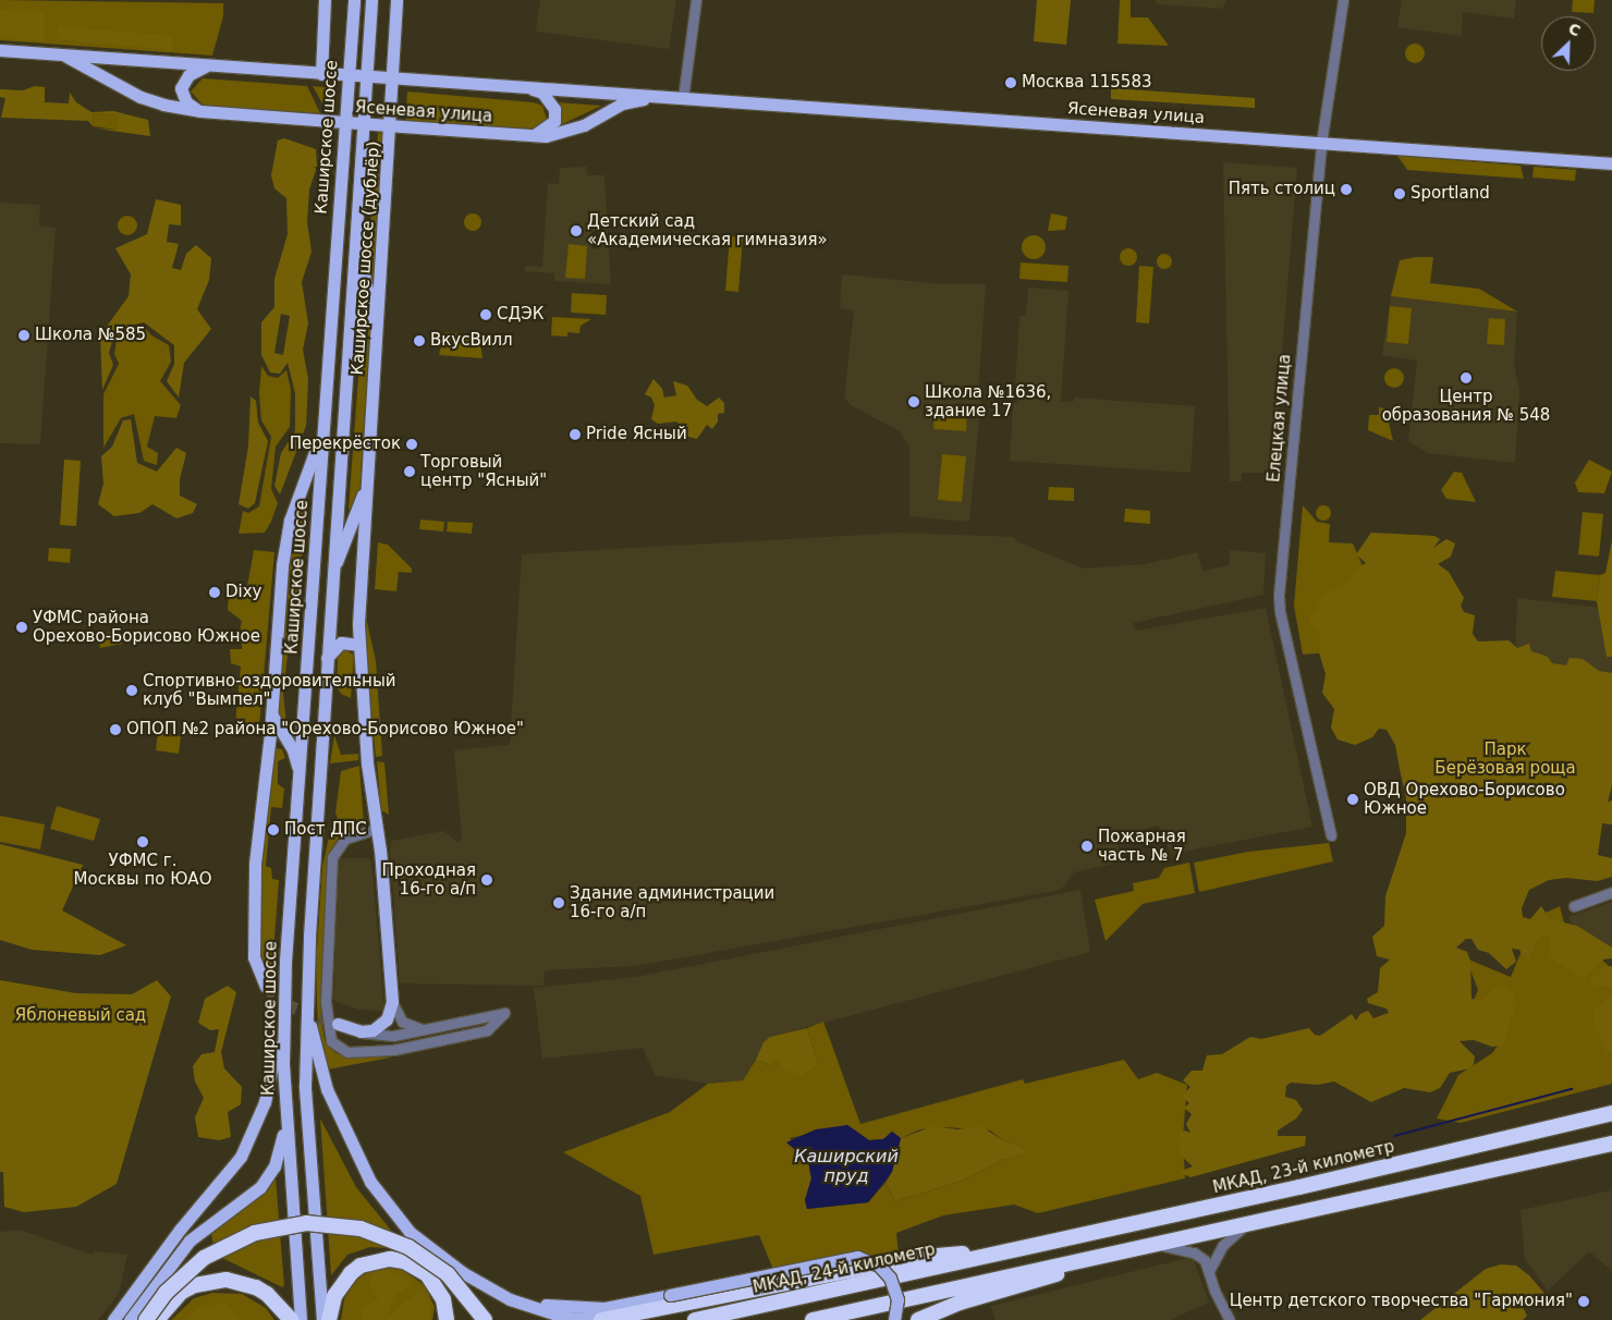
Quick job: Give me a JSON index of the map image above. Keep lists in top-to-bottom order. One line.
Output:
{"streets":{"highway":["МКАД, 23-й километр","МКАД, 24-й километр"],"main road":["Ясеневая улица","Каширское шоссе","Каширское шоссе (дублёр)"],"street":["Елецкая улица"]},"crossings":[["Ясеневая улица","Каширское шоссе"],["Ясеневая улица","Каширское шоссе (дублёр)"],["Ясеневая улица","Елецкая улица"],["МКАД, 23-й километр","МКАД, 24-й километр"]],"water":["Каширский пруд"],"parks":["Парк Берёзовая роща","Яблоневый сад"],"places":["Москва 115583","Пять столиц","Sportland","Детский сад «Академическая гимназия»","СДЭК","Школа №585","ВкусВилл","Центр образования № 548","Школа №1636, здание 17","Pride Ясный","Перекрёсток","Торговый центр \"Ясный\"","Dixy","УФМС района Орехово-Борисово Южное","Спортивно-оздоровительный клуб \"Вымпел\"","ОПОП №2 района \"Орехово-Борисово Южное\"","ОВД Орехово-Борисово Южное","Пост ДПС","УФМС г. Москвы по ЮАО","Пожарная часть № 7","Проходная 16-го а/п","Здание администрации 16-го а/п","Центр детского творчества \"Гармония\""],"north":"top right"}
